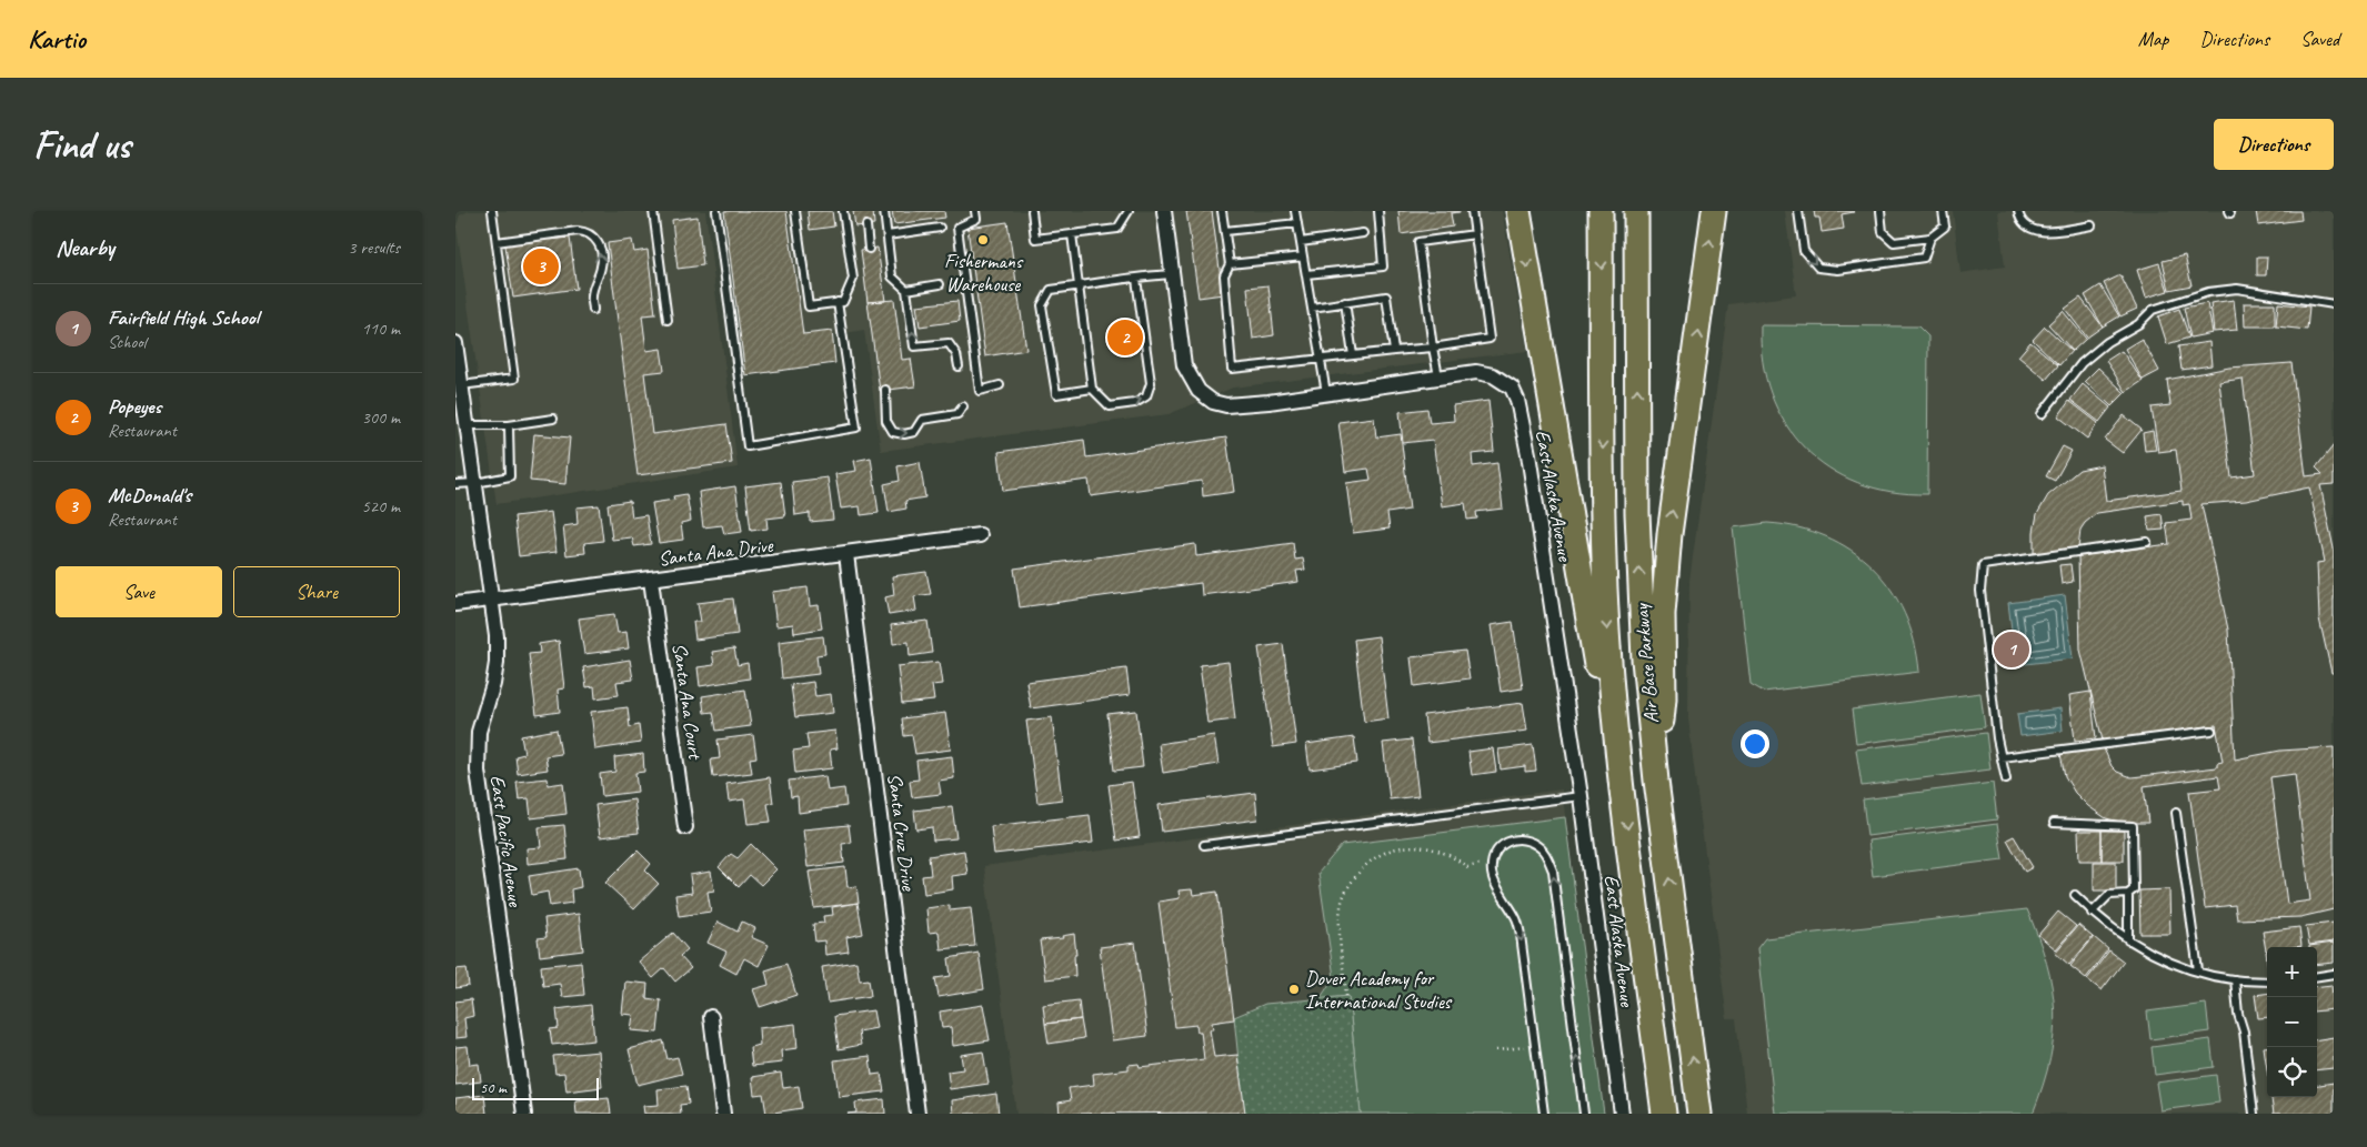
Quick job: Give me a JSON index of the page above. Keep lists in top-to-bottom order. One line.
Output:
{"streets":{"main road":["Air Base Parkway"],"street":["East Alaska Avenue","Santa Ana Drive","Santa Ana Court","Santa Cruz Drive","East Pacific Avenue"]},"crossings":[["Santa Ana Drive","Santa Ana Court"],["Santa Ana Drive","Santa Cruz Drive"],["Santa Ana Drive","East Pacific Avenue"]],"places":["Fishermans Warehouse","Dover Academy for International Studies"],"scale_bar":"50 m","page":{"header":"Kartio","nav":["Map","Directions","Saved"],"buttons":["Directions",["Save","Share"]],"title":"Find us","heading":["Nearby","3 results"],"pins":["3","2","1"],"list":[{"mark":"1","name":"Fairfield High School","note":"School","value":"110 m"},{"mark":"2","name":"Popeyes","note":"Restaurant","value":"300 m"},{"mark":"3","name":"McDonald's","note":"Restaurant","value":"520 m"}],"map_buttons":["+","−"],"scale":"50 m"}}
